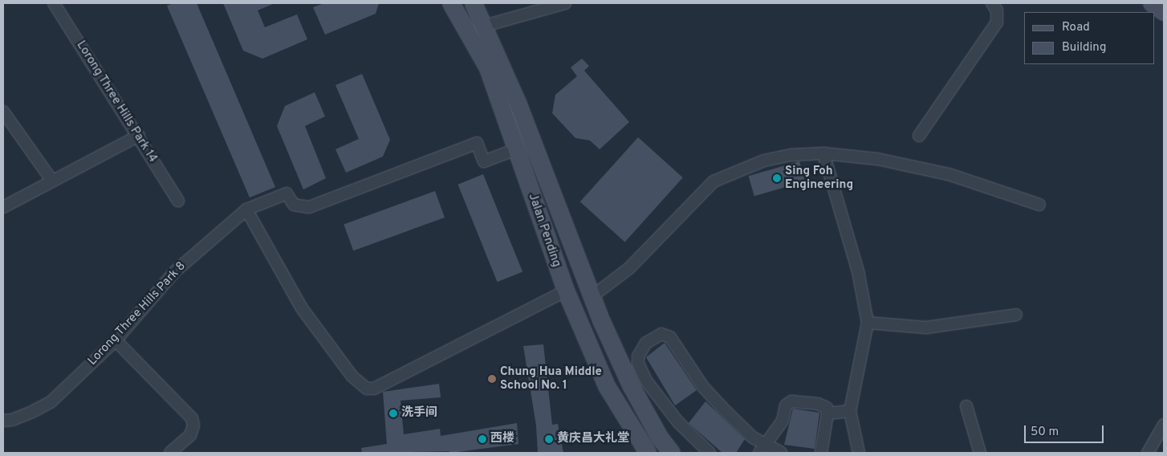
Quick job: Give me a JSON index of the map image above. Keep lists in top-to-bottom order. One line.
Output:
{"streets":{"main road":["Jalan Pending"],"street":["Lorong Three Hills Park 14","Lorong Three Hills Park 8"]},"places":["Sing Foh Engineering","Chung Hua Middle School No. 1","洗手间","西楼","黄庆昌大礼堂"],"legend":["Road","Building"],"scale_bar":"50 m"}
